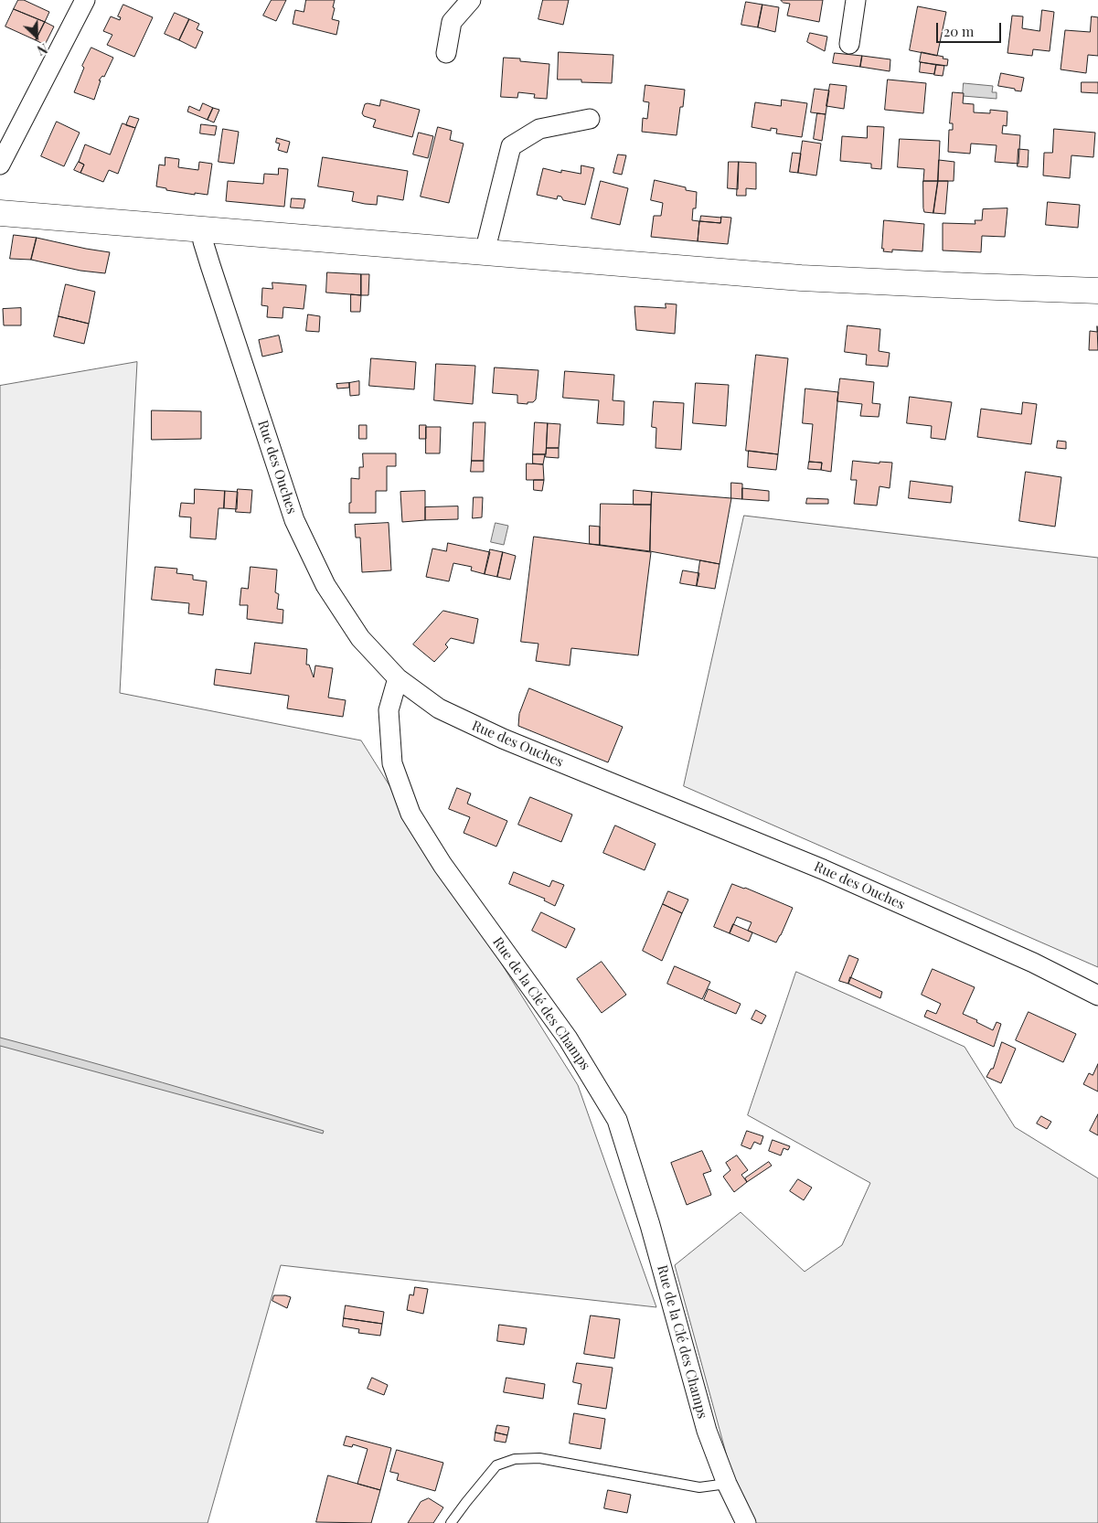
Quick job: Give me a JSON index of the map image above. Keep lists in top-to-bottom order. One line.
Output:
{"streets":{"street":["Rue des Ouches","Rue de la Clé des Champs"]},"crossings":[["Rue des Ouches","Rue de la Clé des Champs"]],"scale_bar":"20 m","north":"bottom right"}
